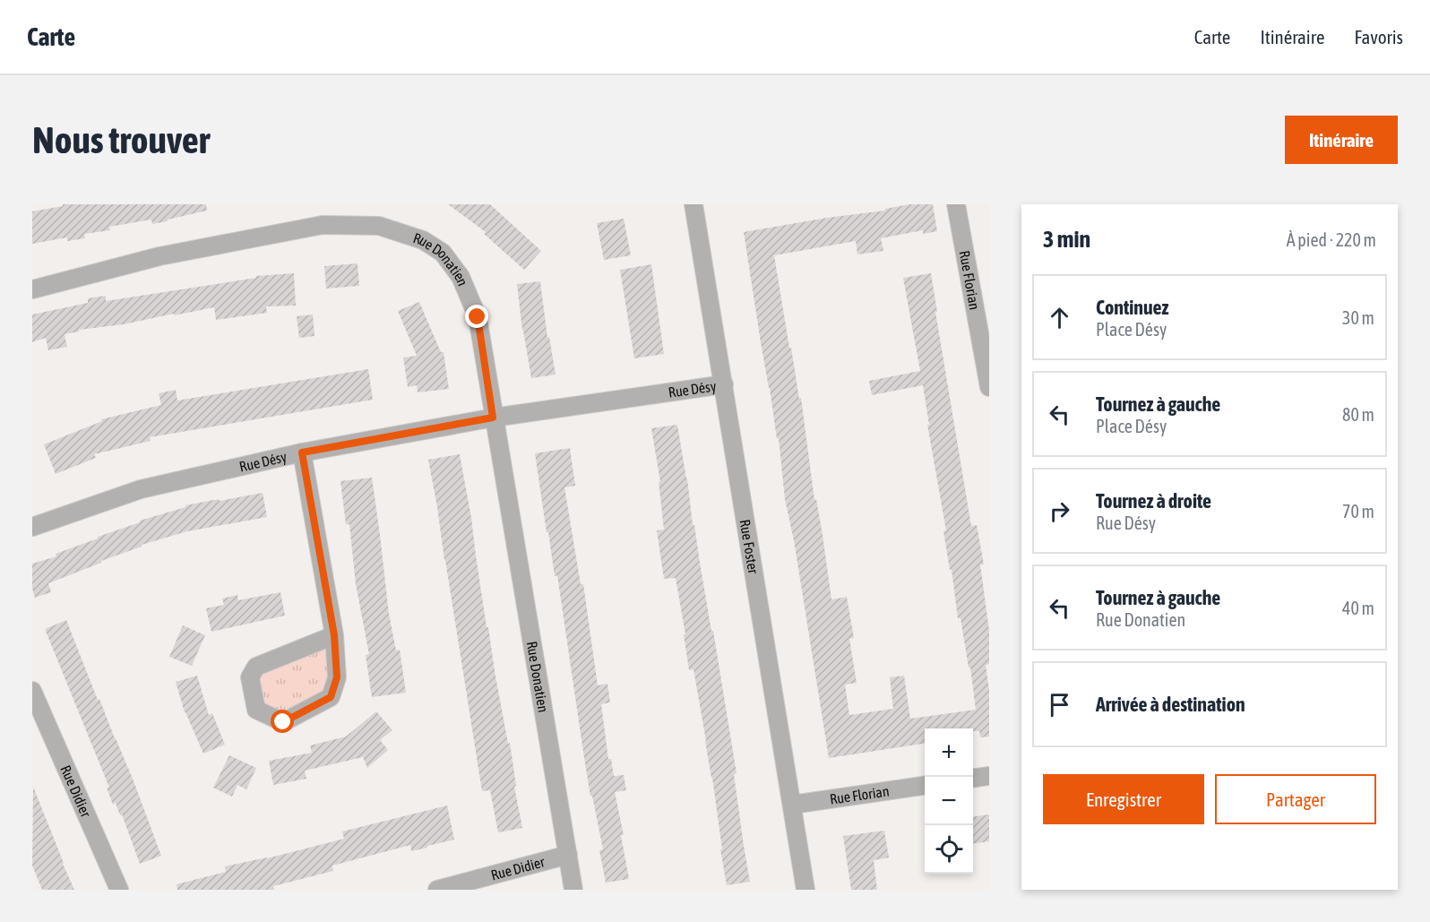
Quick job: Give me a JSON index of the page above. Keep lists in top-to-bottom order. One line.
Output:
{"streets":{"street":["Rue Donatien","Rue Florian","Rue Désy","Rue Foster","Rue Didier"]},"crossings":[["Rue Donatien","Rue Désy"],["Rue Donatien","Rue Didier"],["Rue Florian","Rue Foster"],["Rue Désy","Rue Foster"]],"page":{"header":"Carte","nav":["Carte","Itinéraire","Favoris"],"buttons":["Itinéraire",["Enregistrer","Partager"]],"title":"Nous trouver","heading":["3 min","À pied · 220 m"],"list":[["Continuez","Place Désy","30 m"],["Tournez à gauche","Place Désy","80 m"],["Tournez à droite","Rue Désy","70 m"],["Tournez à gauche","Rue Donatien","40 m"],"Arrivée à destination"],"map_buttons":["+","−"]}}
